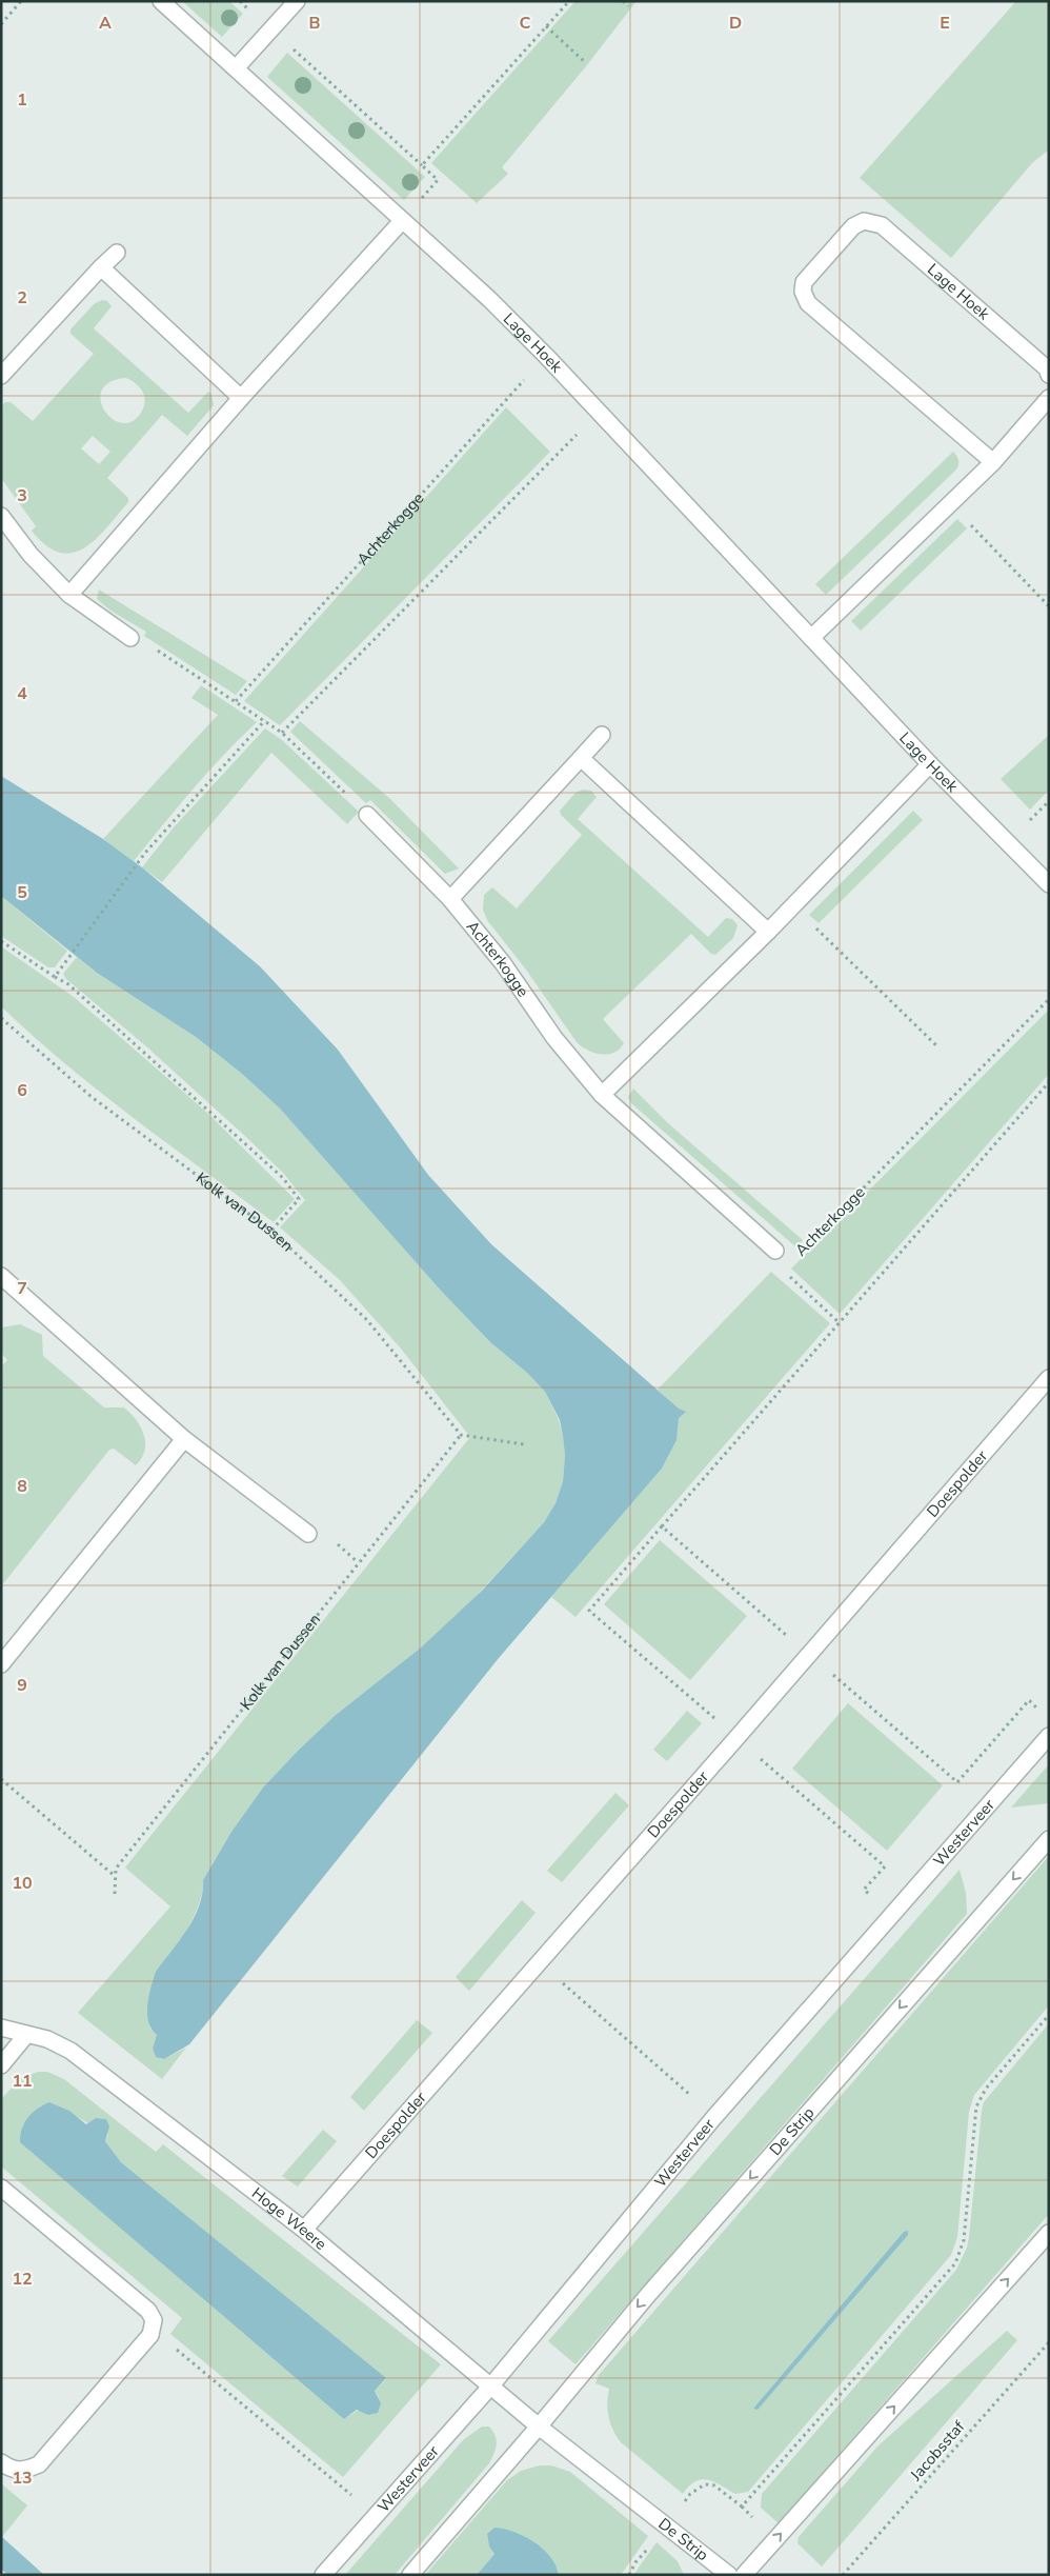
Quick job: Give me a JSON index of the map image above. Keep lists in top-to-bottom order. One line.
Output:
{"streets":{"street":["Lage Hoek","Achterkogge","Doespolder","Westerveer","De Strip","Hoge Weere"],"path":["Kolk van Dussen","Jacobsstaf"]},"crossings":[["Lage Hoek","Achterkogge"],["Doespolder","Hoge Weere"],["Westerveer","Hoge Weere"],["De Strip","Hoge Weere"]],"one_way":["De Strip"],"grid":{"columns":["A","B","C","D","E"],"rows":["1","2","3","4","5","6","7","8","9","10","11","12","13"]}}
